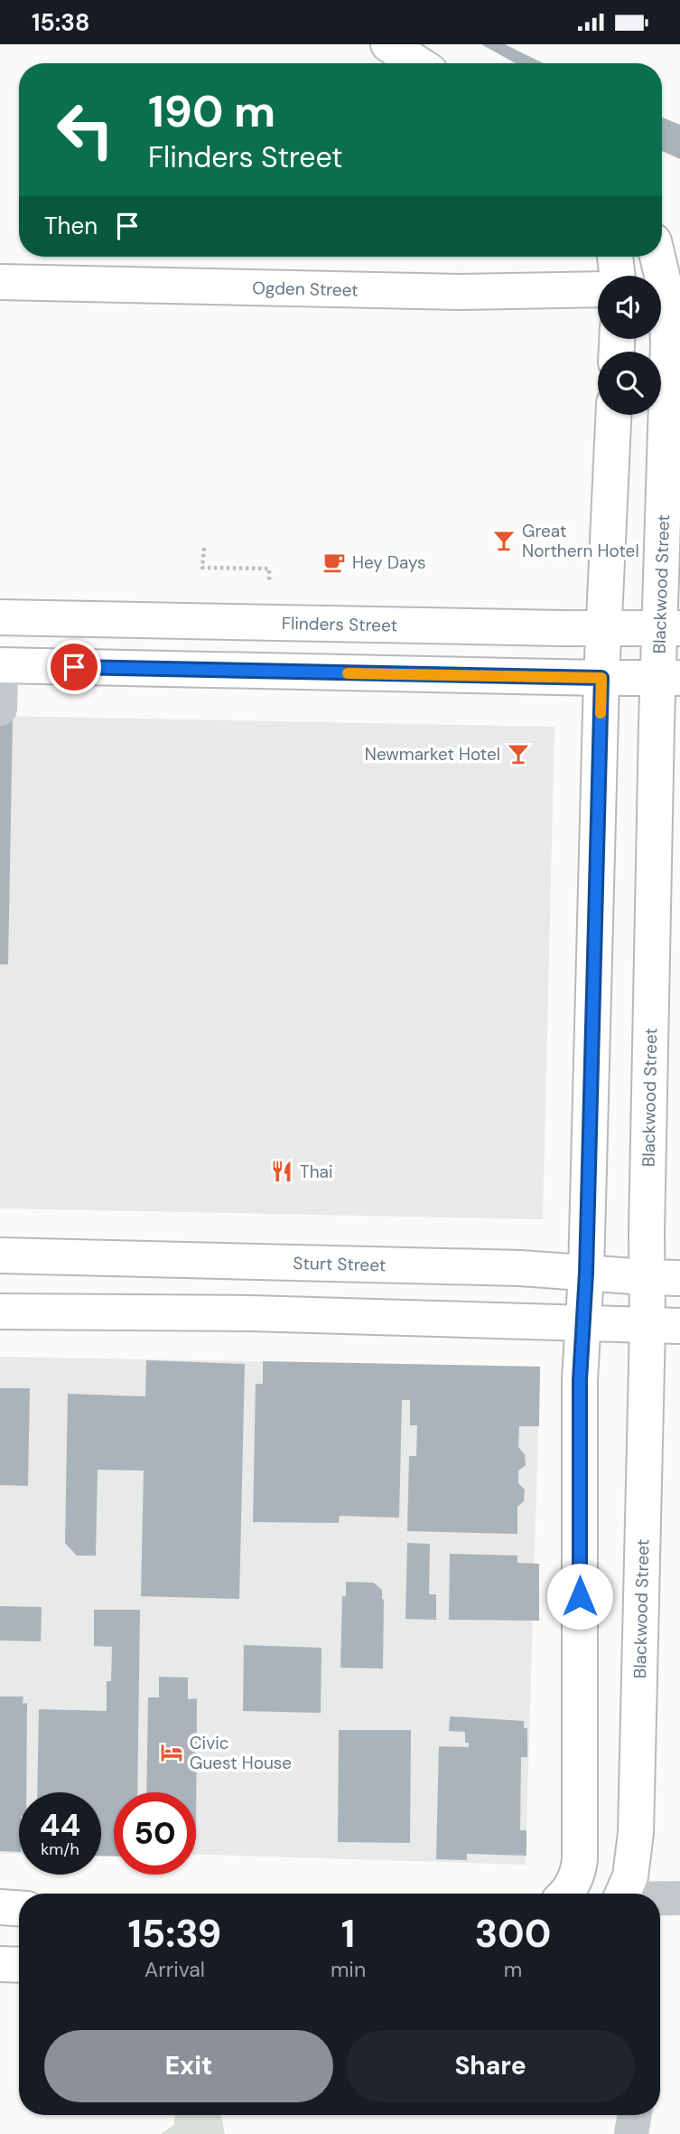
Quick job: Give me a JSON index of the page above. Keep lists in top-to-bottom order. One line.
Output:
{"streets":{"main road":["Ogden Street","Blackwood Street","Flinders Street","Sturt Street"]},"crossings":[["Blackwood Street","Flinders Street"],["Blackwood Street","Sturt Street"]],"places":{"bar":["Great Northern Hotel","Newmarket Hotel"],"cafe":["Hey Days"],"restaurant":["Thai"],"hotel":["Civic Guest House"]},"page":{"status":"15:38","turn":["190 m","Flinders Street"],"then":"Then","speed":"44 km/h","limit":"50","eta":["15:39","Arrival","1","min","300","m"],"buttons":["Exit","Share"]}}
